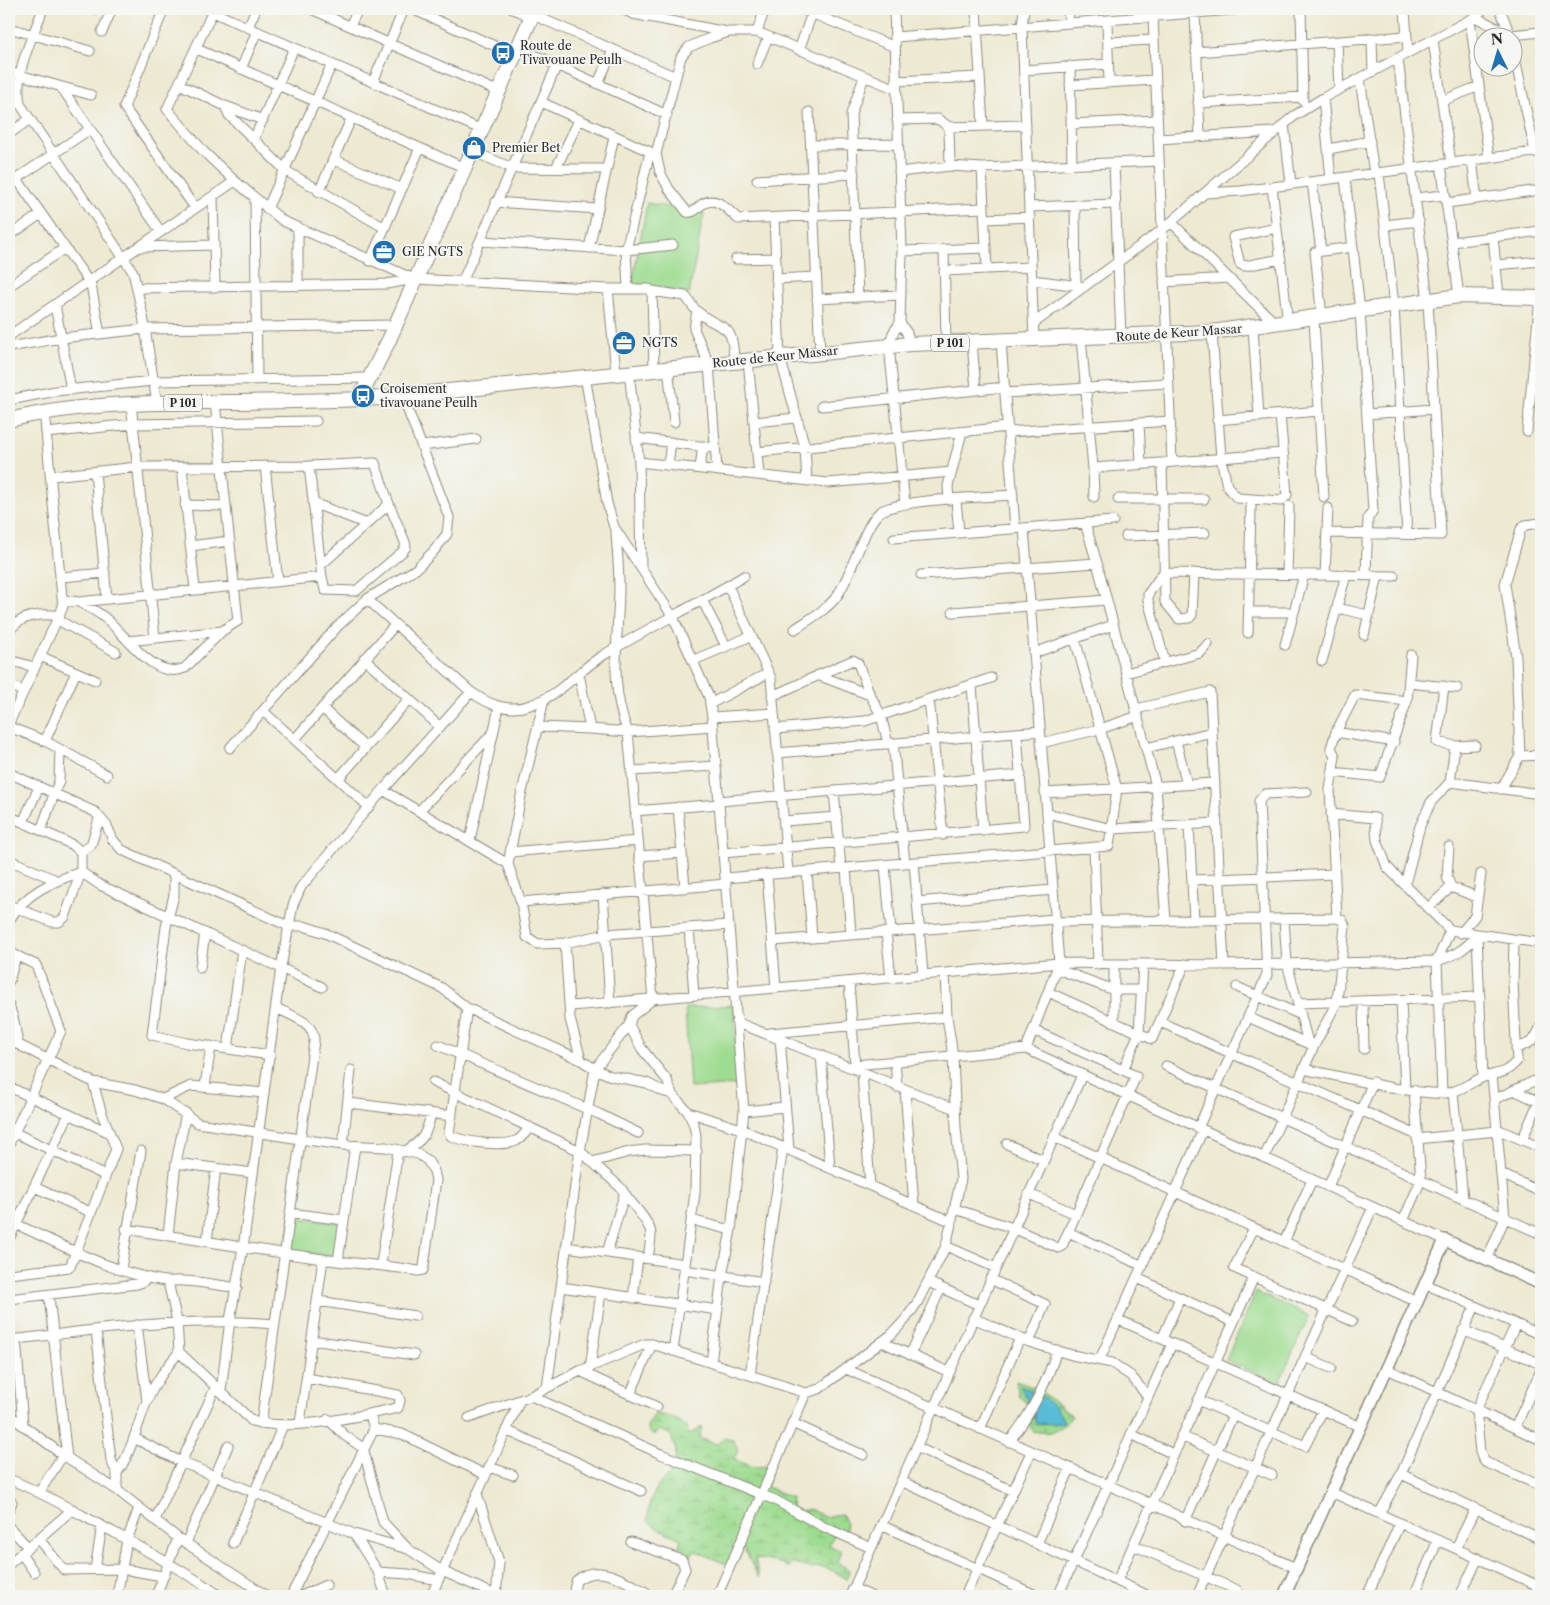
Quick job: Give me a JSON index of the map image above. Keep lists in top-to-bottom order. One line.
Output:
{"streets":{"main road":["Route de Keur Massar","P 101"]},"places":{"bus stop":["Route de Tivavouane Peulh","Croisement tivavouane Peulh"],"shop":["Premier Bet"],"office":["GIE NGTS","NGTS"]},"north":"top"}
